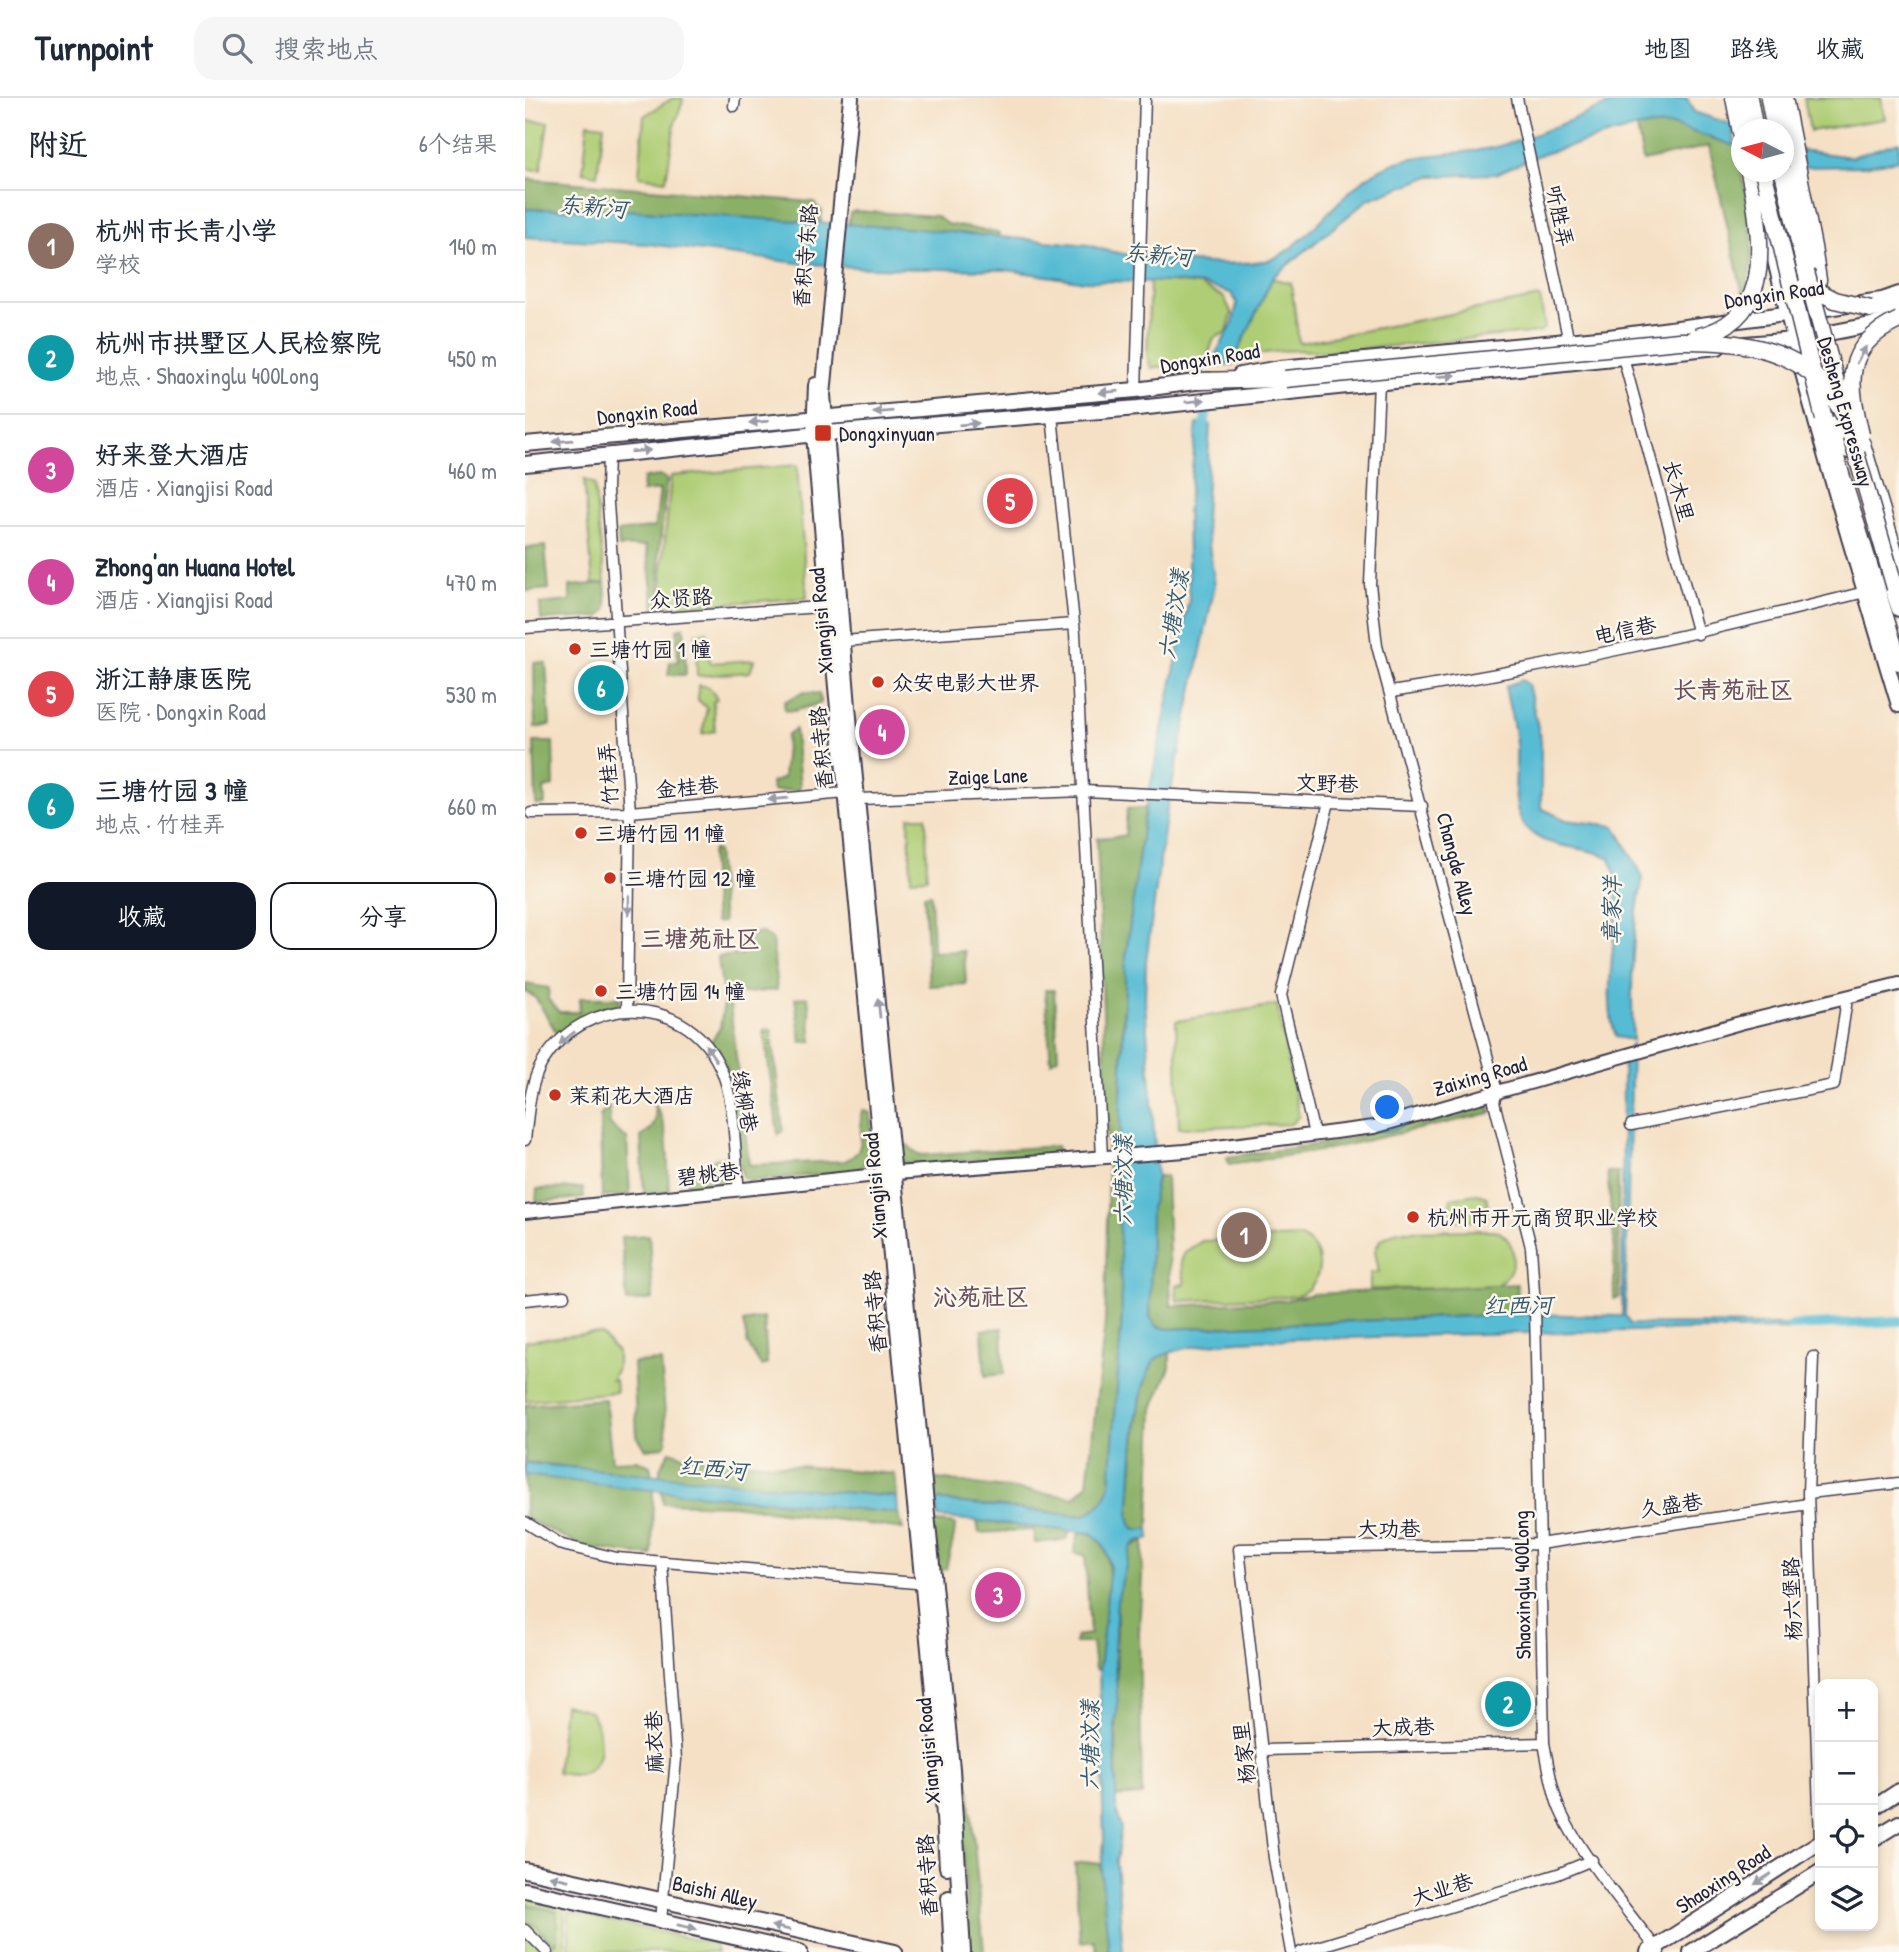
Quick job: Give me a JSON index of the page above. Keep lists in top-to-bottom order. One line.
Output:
{"streets":{"highway":["Desheng Expressway"],"main road":["香积寺东路","Dongxin Road","Xiangjisi Road","香积寺路","Shaoxing Road","Baishi Alley"],"street":["听胜弄","长木里","众贤路","电信巷","竹桂弄","Zaige Lane","文野巷","金桂巷","Changde Alley","Zaixing Road","绿柳巷","碧桃巷","久盛巷","大功巷","Shaoxinglu 400Long","杨六堡路","大成巷","麻衣巷","杨家里","大业巷"]},"crossings":[["听胜弄","Dongxin Road"],["香积寺东路","Dongxin Road"],["香积寺东路","香积寺路"],["Dongxin Road","长木里"],["Dongxin Road","香积寺路"],["Dongxin Road","竹桂弄"],["Dongxin Road","Changde Alley"],["长木里","电信巷"],["众贤路","Xiangjisi Road"],["众贤路","香积寺路"],["众贤路","竹桂弄"],["Xiangjisi Road","香积寺路"],["Xiangjisi Road","Zaige Lane"],["Xiangjisi Road","金桂巷"],["Xiangjisi Road","Zaixing Road"],["Xiangjisi Road","碧桃巷"],["电信巷","Changde Alley"],["香积寺路","Zaige Lane"],["香积寺路","金桂巷"],["竹桂弄","金桂巷"],["竹桂弄","绿柳巷"],["Zaige Lane","文野巷"],["Zaige Lane","金桂巷"],["文野巷","Changde Alley"],["Changde Alley","Zaixing Road"],["Changde Alley","Shaoxinglu 400Long"],["Zaixing Road","碧桃巷"],["绿柳巷","碧桃巷"],["久盛巷","大功巷"],["久盛巷","Shaoxinglu 400Long"],["久盛巷","杨六堡路"],["大功巷","Shaoxinglu 400Long"],["大功巷","杨家里"],["Shaoxinglu 400Long","大成巷"],["Shaoxinglu 400Long","Shaoxing Road"],["Shaoxinglu 400Long","大业巷"],["大成巷","杨家里"],["麻衣巷","Baishi Alley"]],"one_way":["竹桂弄","金桂巷"],"districts":["长青苑社区","三塘苑社区","沁苑社区"],"water":["东新河","六塘汶漾","章家洋","红西河"],"places":{"transit":["Dongxinyuan"],"other":["三塘竹园 1 幢","众安电影大世界","三塘竹园 11 幢","三塘竹园 12 幢","三塘竹园 14 幢","茉莉花大酒店","杭州市开元商贸职业学校"]},"north":"left","page":{"header":"Turnpoint","search":"搜索地点","nav":["地图","路线","收藏"],"heading":["附近","6个结果"],"list":[{"mark":"1","name":"杭州市长青小学","note":"学校","value":"140 m"},{"mark":"2","name":"杭州市拱墅区人民检察院","note":"地点 · Shaoxinglu 400Long","value":"450 m"},{"mark":"3","name":"好来登大酒店","note":"酒店 · Xiangjisi Road","value":"460 m"},{"mark":"4","name":"Zhong'an Huana Hotel","note":"酒店 · Xiangjisi Road","value":"470 m"},{"mark":"5","name":"浙江静康医院","note":"医院 · Dongxin Road","value":"530 m"},{"mark":"6","name":"三塘竹园 3 幢","note":"地点 · 竹桂弄","value":"660 m"}],"pins":["5","6","4","1","3","2"],"buttons":["收藏","分享"],"map_buttons":["+","−"]}}
